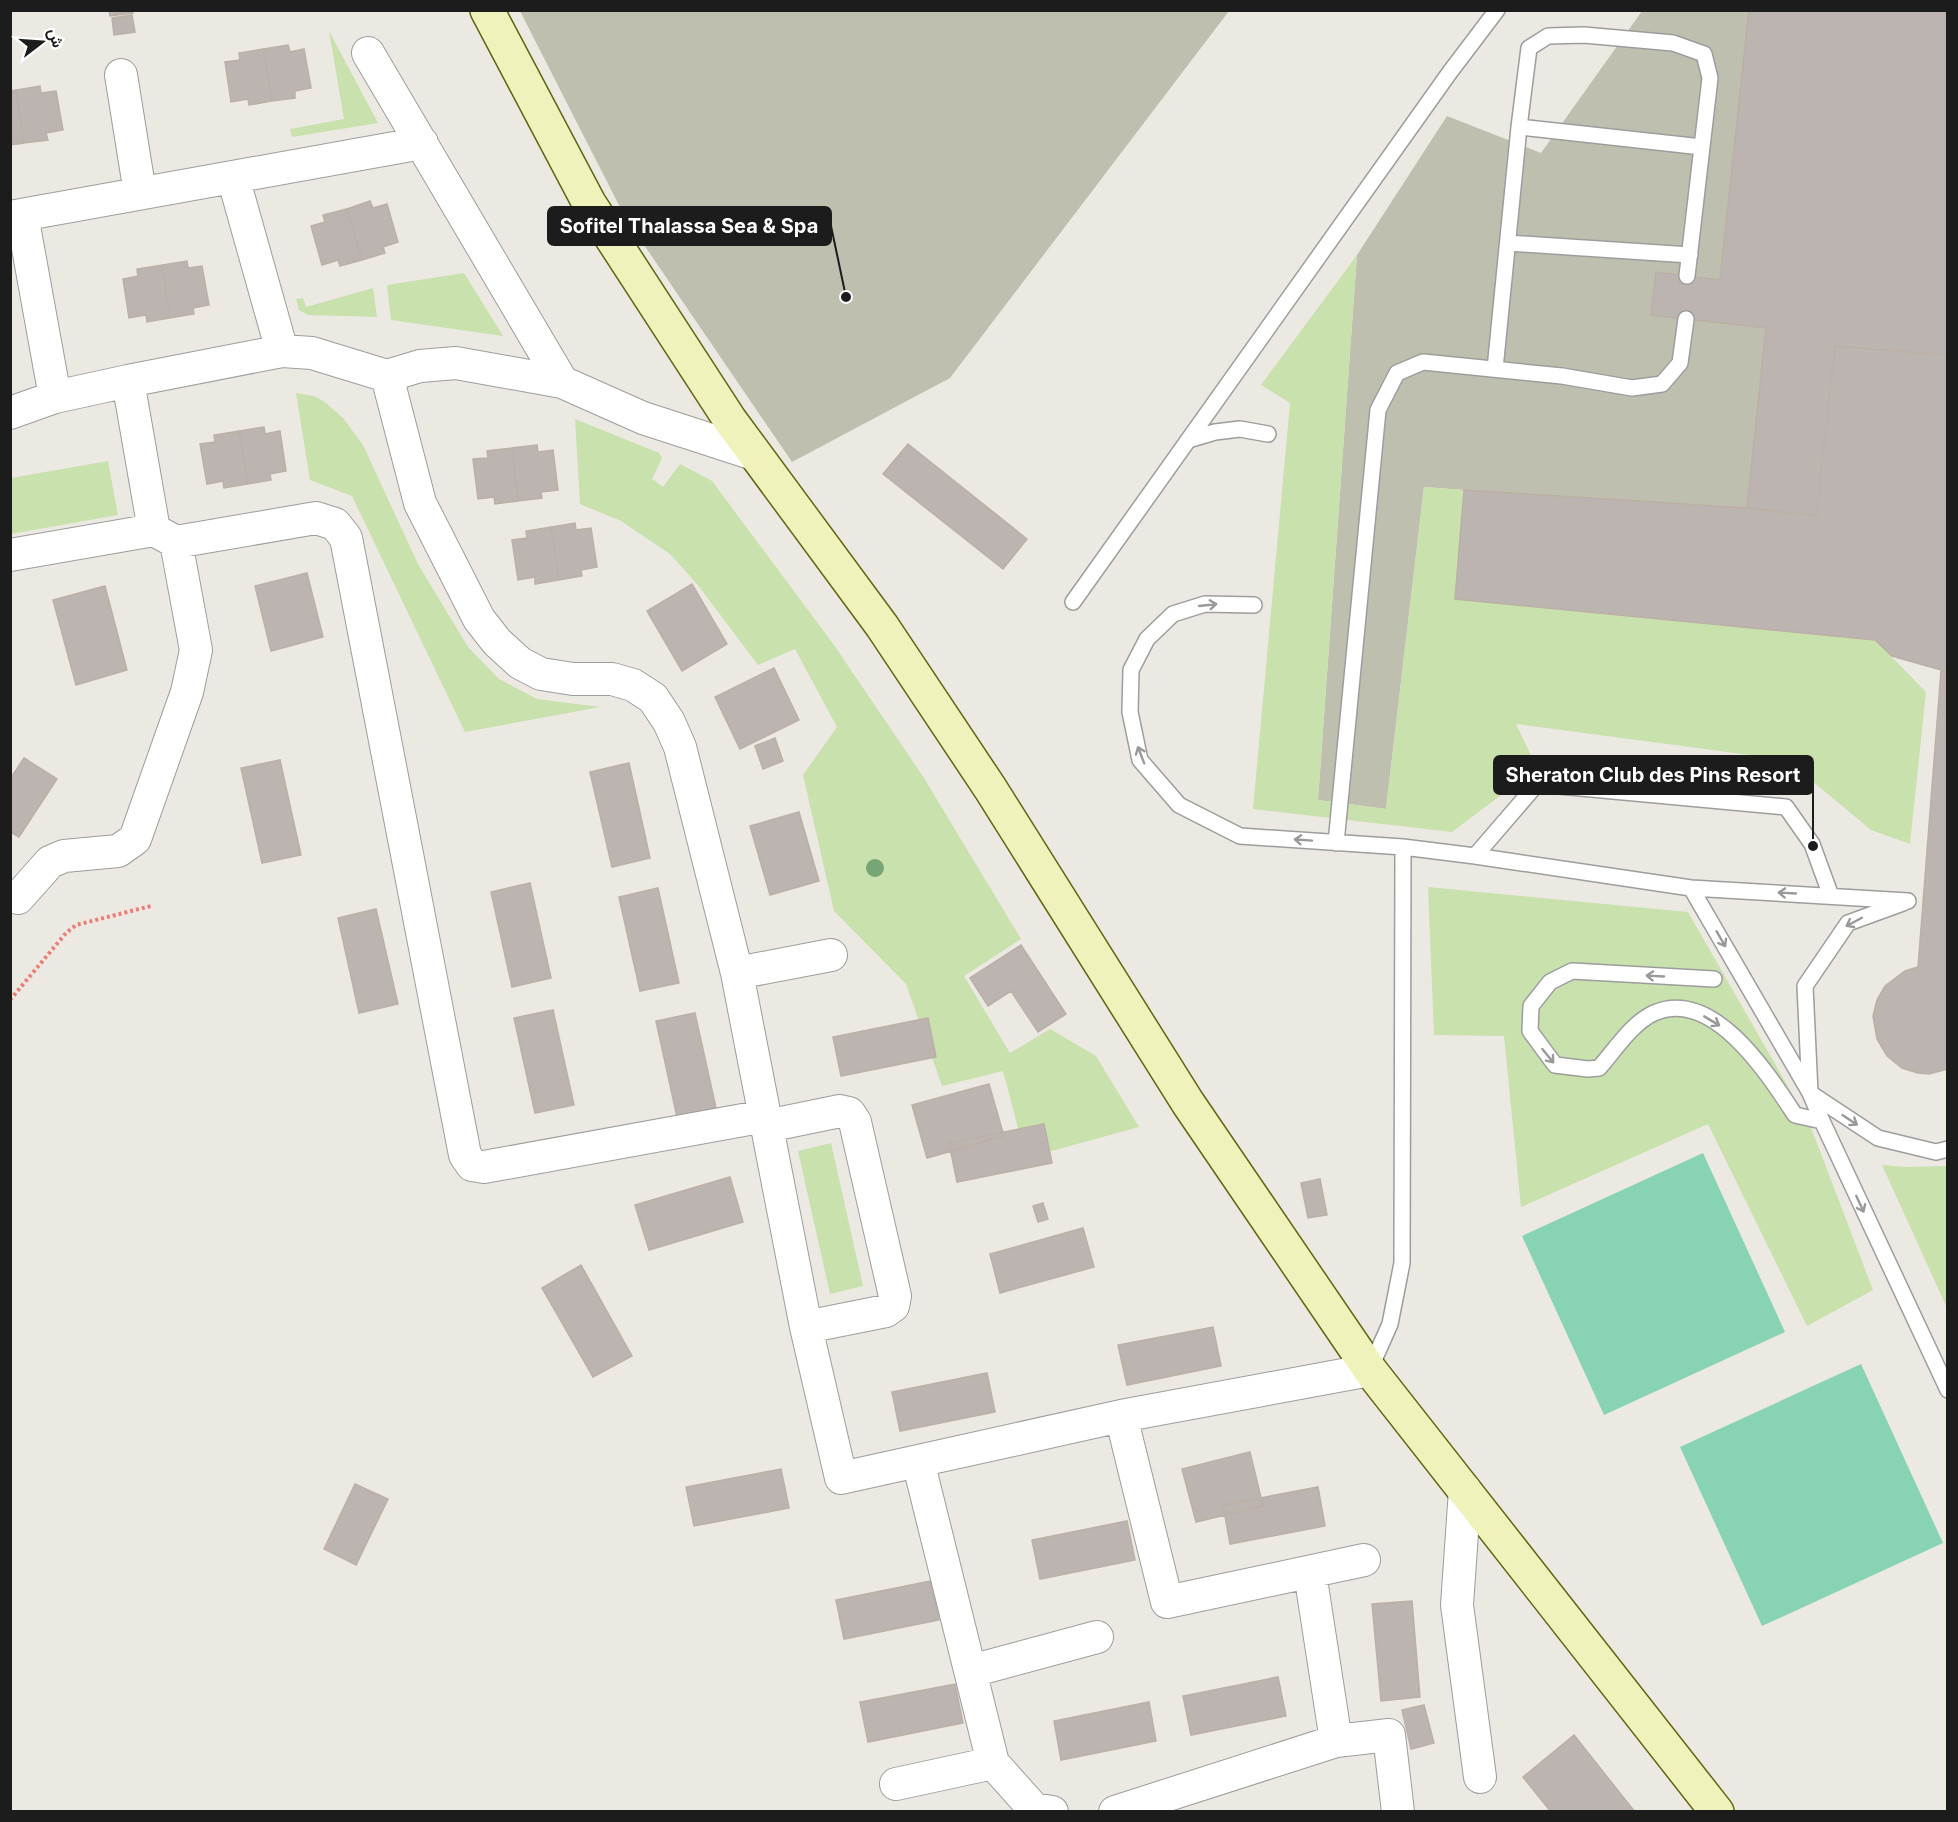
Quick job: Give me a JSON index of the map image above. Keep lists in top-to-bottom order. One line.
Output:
{"places":["Sofitel Thalassa Sea & Spa","Sheraton Club des Pins Resort"],"north":"right"}
